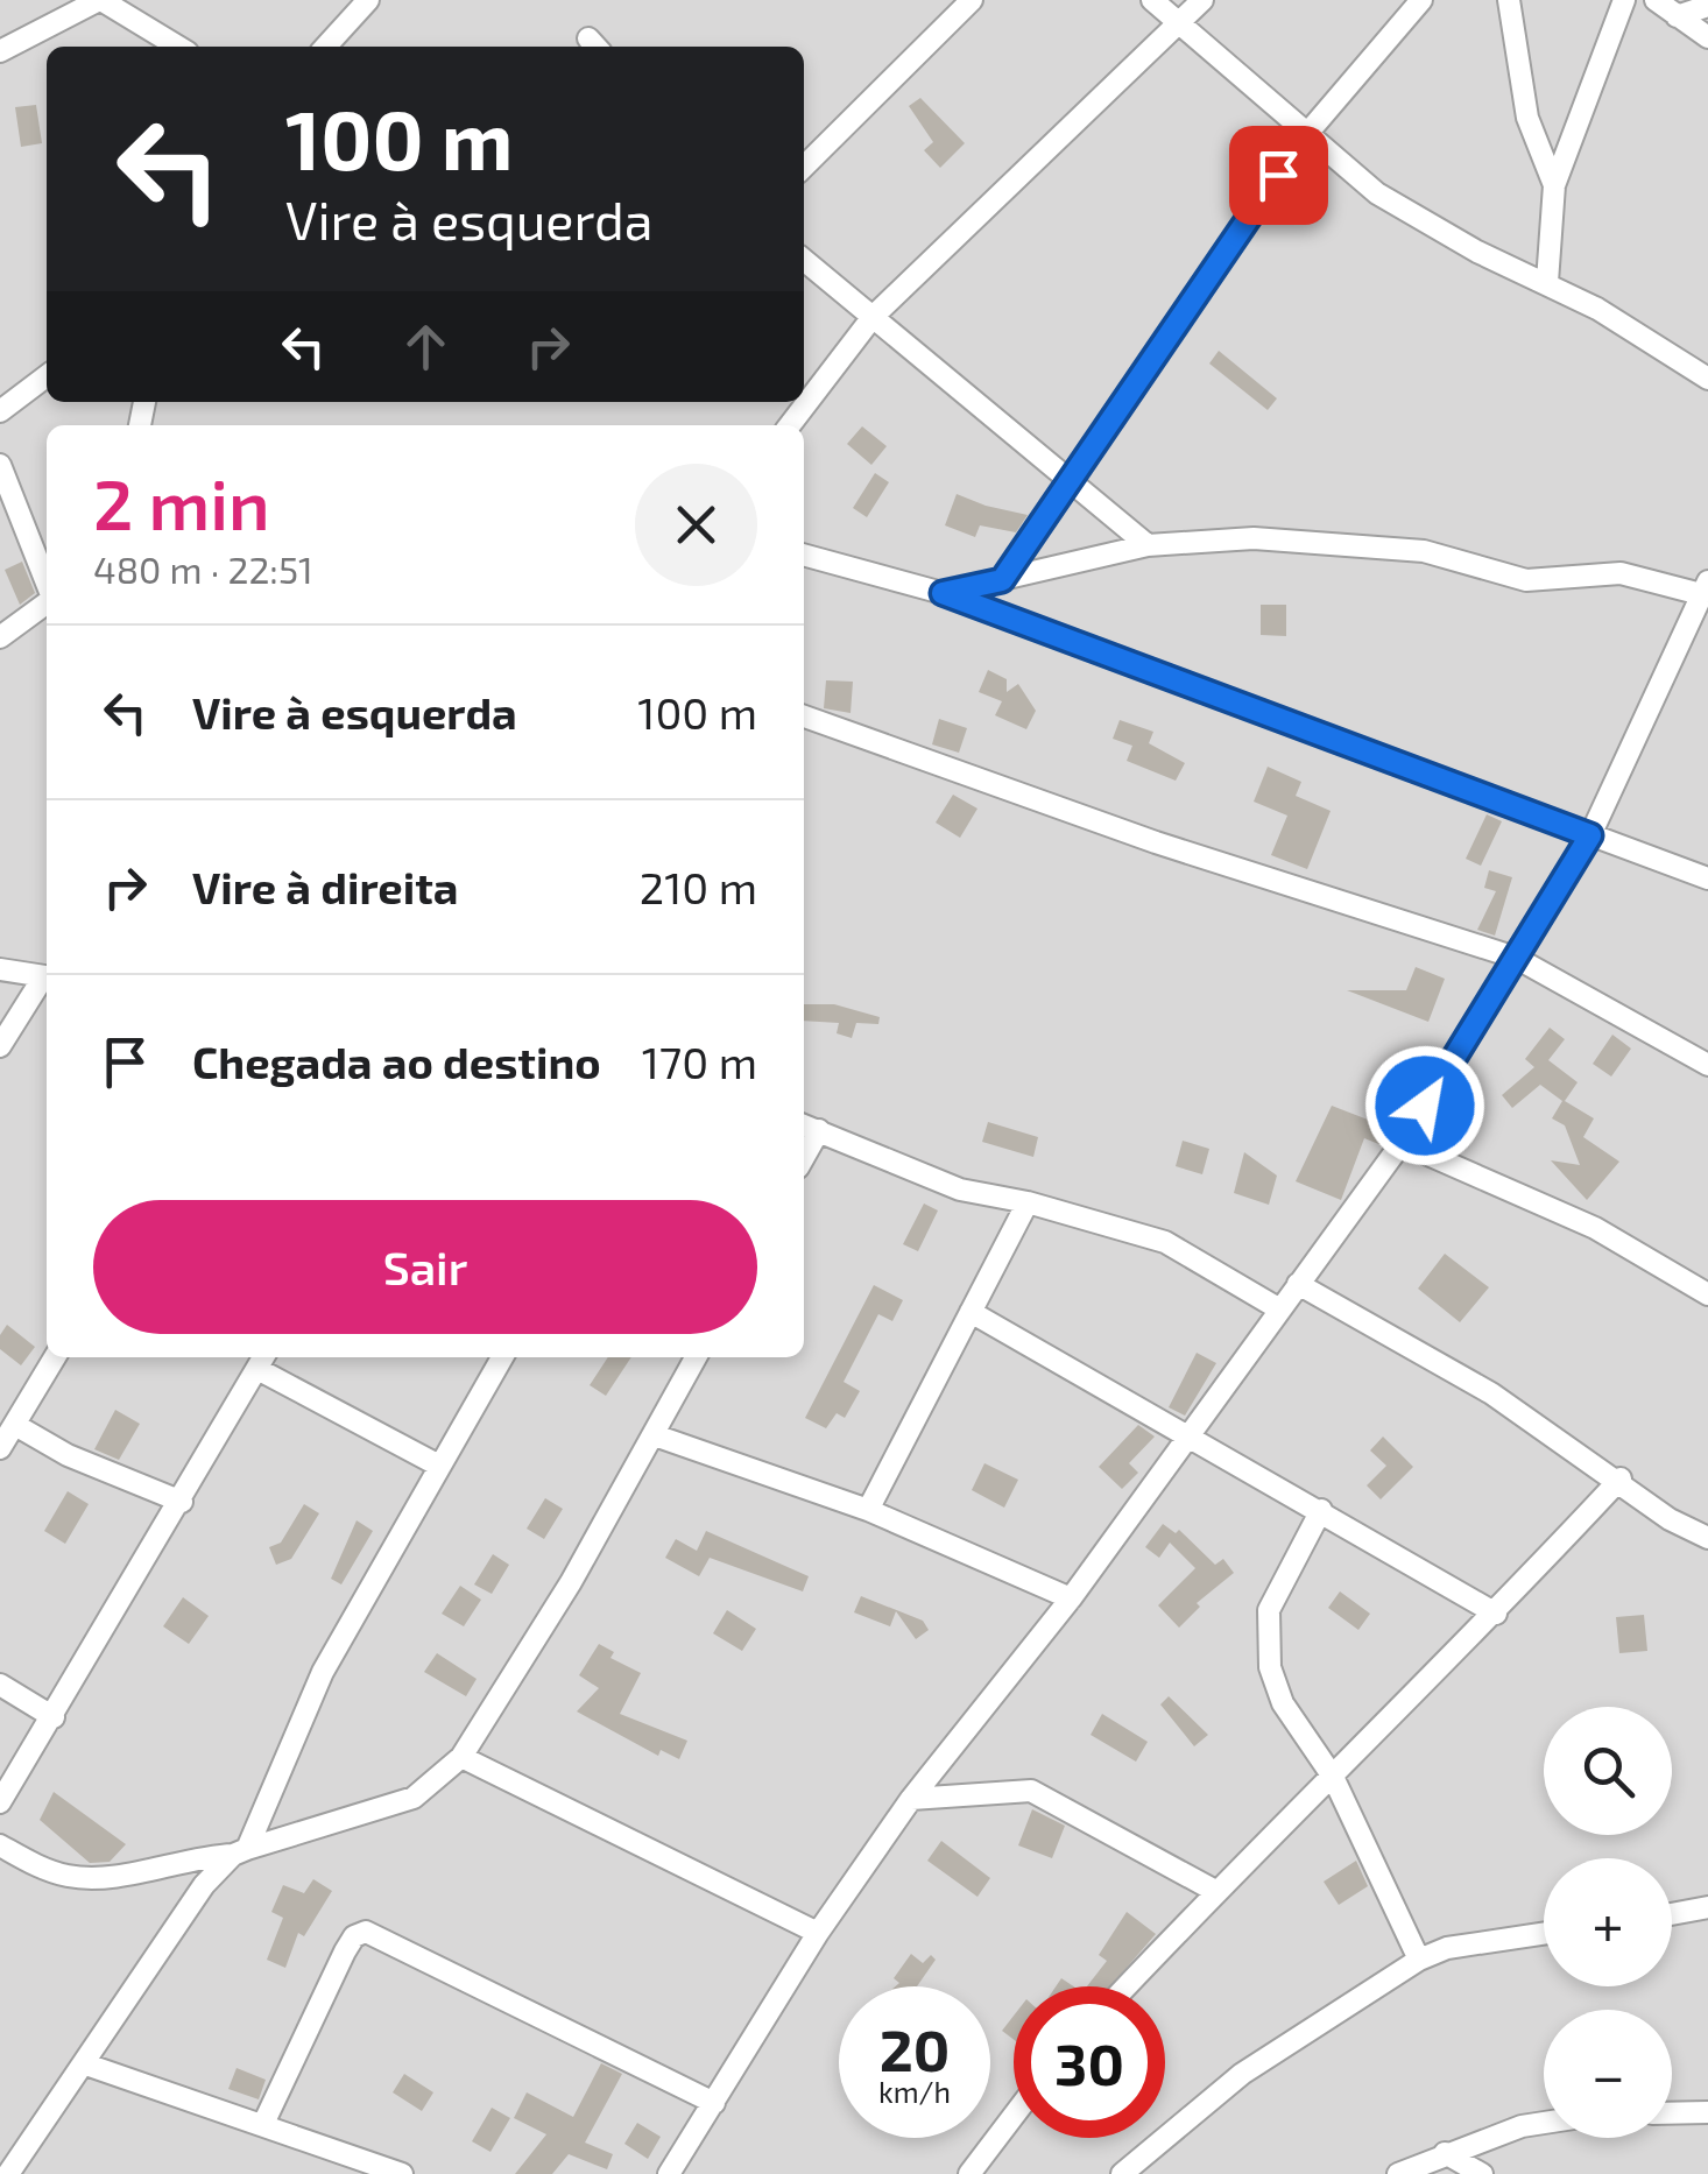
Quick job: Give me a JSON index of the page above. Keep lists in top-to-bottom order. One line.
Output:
{"page":{"turn":["100 m","Vire à esquerda"],"heading":["2 min","480 m · 22:51"],"list":[{"name":"Vire à esquerda","value":"100 m"},{"name":"Vire à direita","value":"210 m"},{"name":"Chegada ao destino","value":"170 m"}],"buttons":"Sair","map_buttons":["+","−"],"speed":"20 km/h","limit":"30"}}
